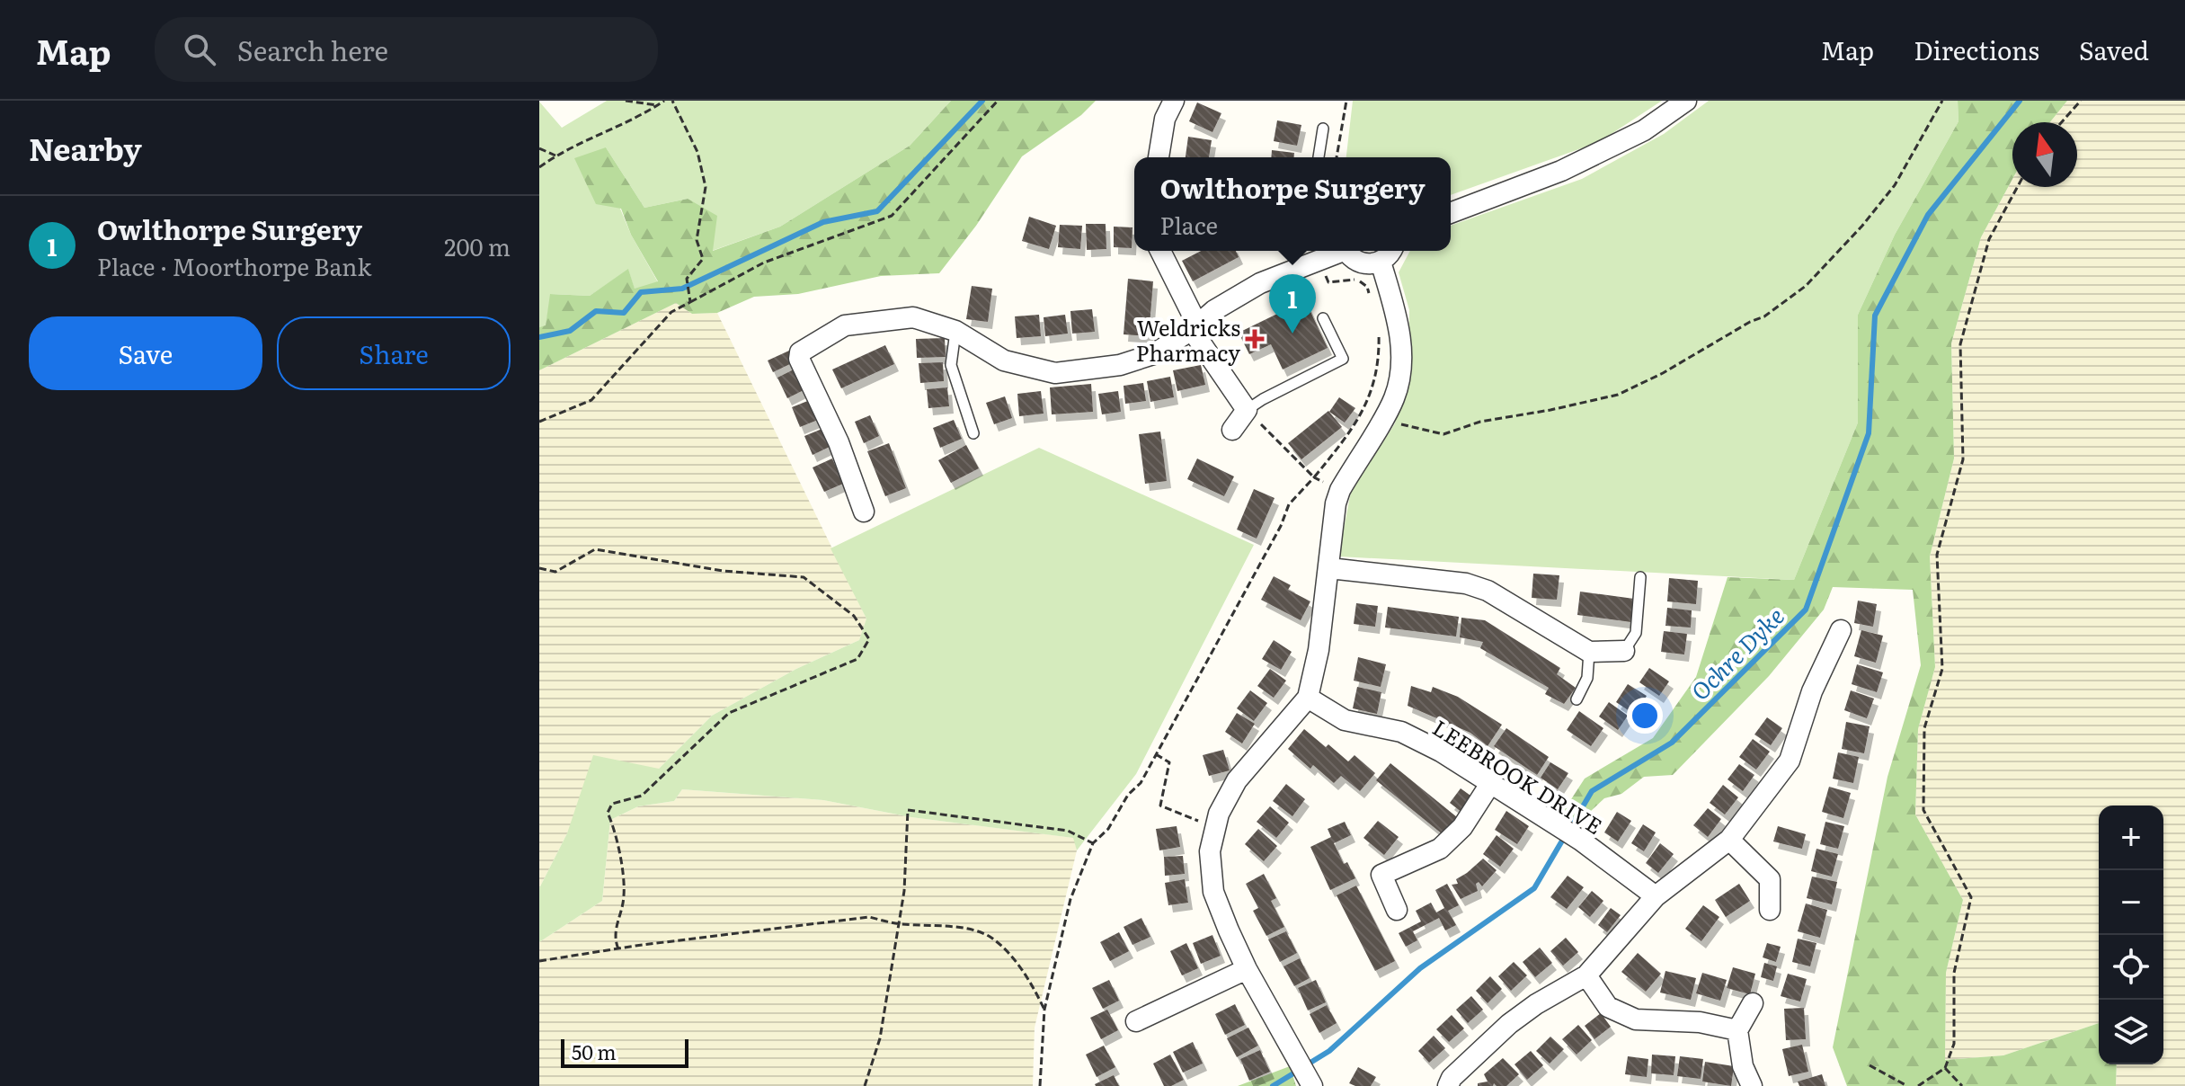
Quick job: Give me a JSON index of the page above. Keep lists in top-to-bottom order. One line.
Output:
{"streets":{"street":["LEEBROOK DRIVE"]},"water":["Ochre Dyke"],"places":{"health":["Weldricks Pharmacy"]},"scale_bar":"50 m","north":"top","page":{"header":"Map","search":"Search here","nav":["Map","Directions","Saved"],"heading":"Nearby","popup":["Owlthorpe Surgery","Place"],"list":[{"mark":"1","name":"Owlthorpe Surgery","note":"Place · Moorthorpe Bank","value":"200 m"}],"pins":"1","buttons":["Save","Share"],"map_buttons":["+","−"],"scale":"50 m"}}
